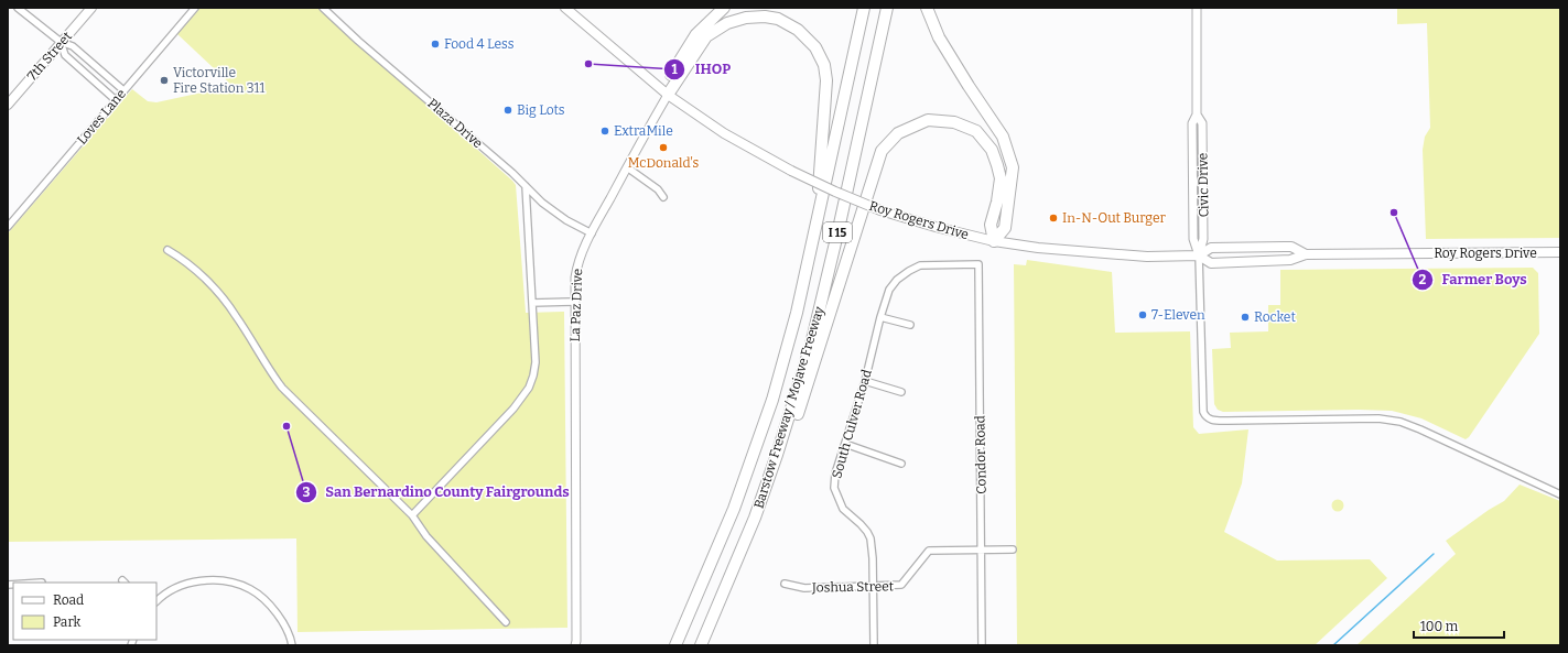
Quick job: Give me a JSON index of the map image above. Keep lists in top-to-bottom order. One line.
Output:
{"streets":{"highway":["I 15","Barstow Freeway / Mojave Freeway"],"main road":["7th Street","Roy Rogers Drive"],"street":["Loves Lane","Plaza Drive","Civic Drive","La Paz Drive","South Culver Road","Condor Road","Joshua Street"]},"crossings":[["Plaza Drive","La Paz Drive"],["Civic Drive","Roy Rogers Drive"],["Roy Rogers Drive","La Paz Drive"],["South Culver Road","Condor Road"],["South Culver Road","Joshua Street"],["Condor Road","Joshua Street"]],"places":["Food 4 Less","IHOP","Victorville Fire Station 311","Big Lots","ExtraMile","McDonald's","Farmer Boys","In-N-Out Burger","7-Eleven","Rocket","San Bernardino County Fairgrounds"],"legend":["Road","Park"],"scale_bar":"100 m"}
